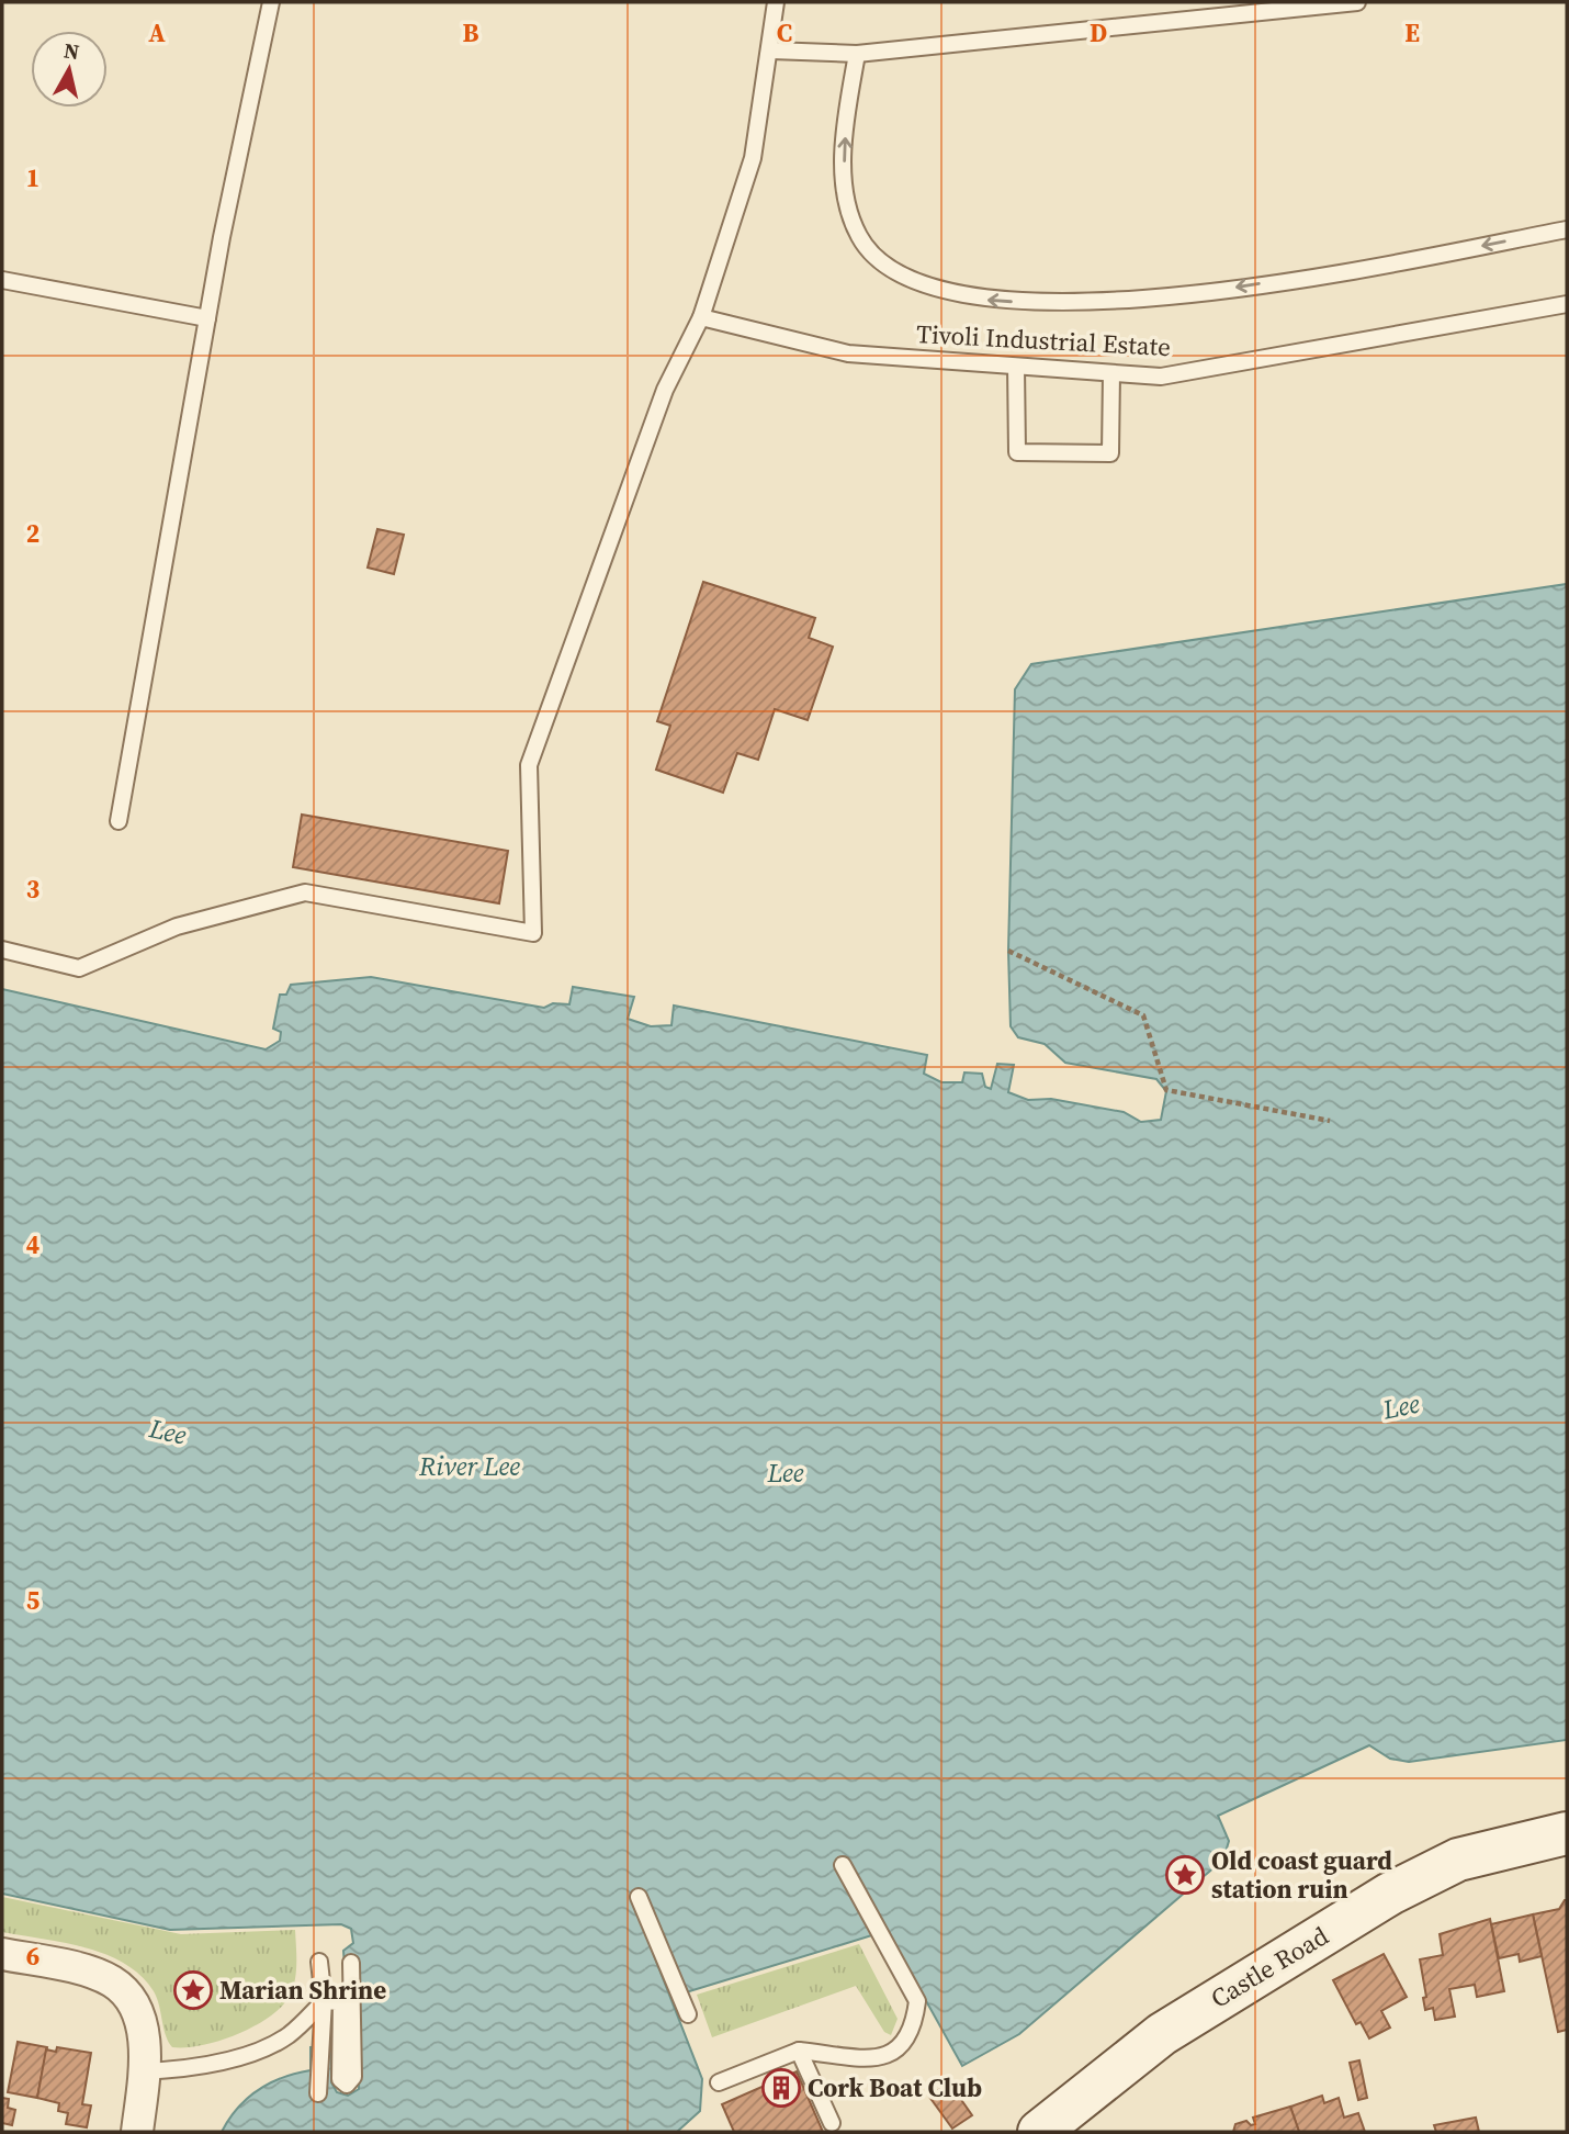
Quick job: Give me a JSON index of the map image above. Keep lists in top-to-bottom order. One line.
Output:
{"streets":{"main road":["Castle Road"],"lane":["Tivoli Industrial Estate"]},"water":["Lee","River Lee"],"places":{"place":["Old coast guard station ruin","Marian Shrine"],"building":["Cork Boat Club"]},"north":"top","grid":{"columns":["A","B","C","D","E"],"rows":["1","2","3","4","5","6"]}}
